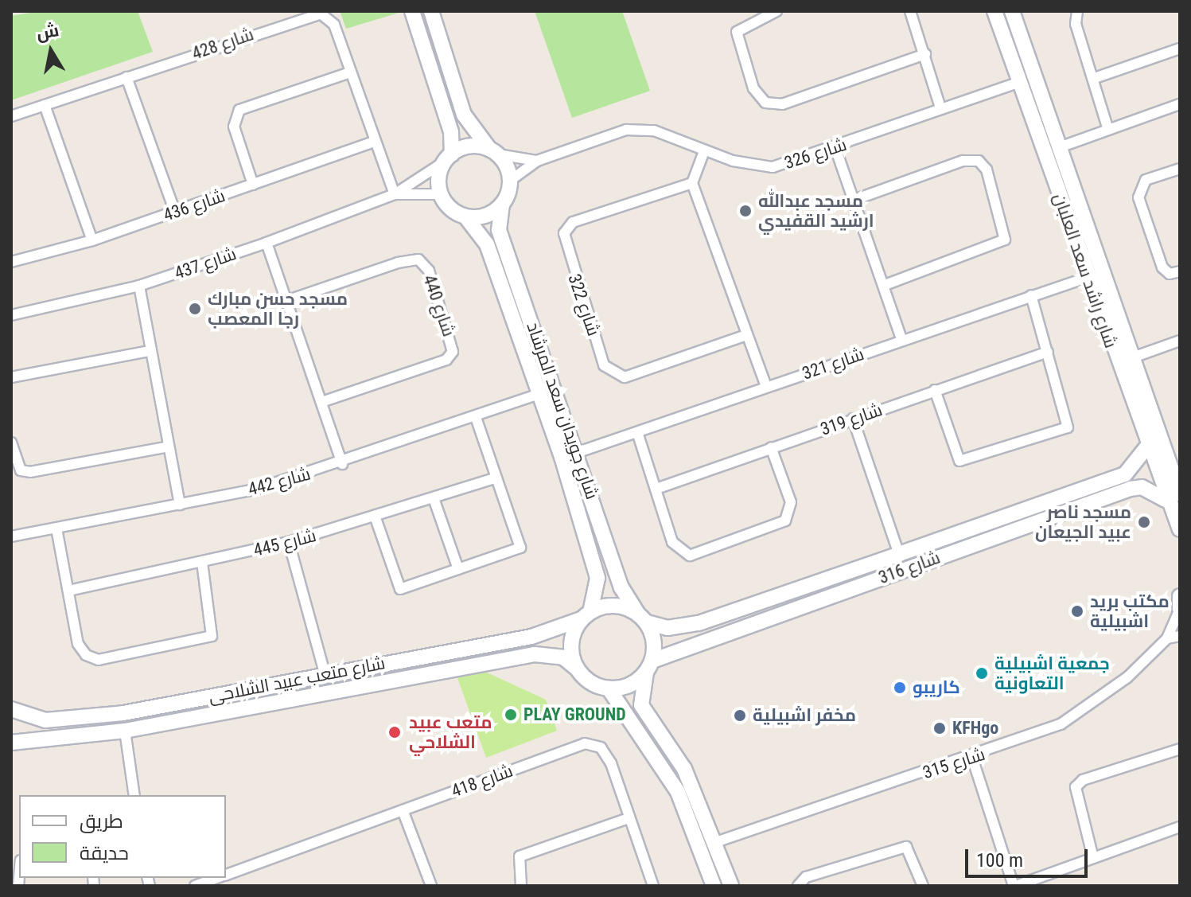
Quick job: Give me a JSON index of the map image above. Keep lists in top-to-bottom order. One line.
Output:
{"streets":{"street":["شارع 428","شارع 326","شارع 436","شارع 437","شارع راشد سعد العلبان","شارع 322","شارع 440","شارع 321","شارع جويدان سعد المرشاد","شارع 319","شارع 442","شارع 445","شارع 316","شارع متعب عبيد الشلاحى","شارع 315","شارع 418"]},"crossings":[["شارع 428","شارع 436"],["شارع 428","شارع 437"],["شارع 326","شارع 437"],["شارع 326","شارع راشد سعد العلبان"],["شارع 326","شارع جويدان سعد المرشاد"],["شارع 437","شارع جويدان سعد المرشاد"],["شارع راشد سعد العلبان","شارع 321"],["شارع 321","شارع جويدان سعد المرشاد"],["شارع جويدان سعد المرشاد","شارع 442"],["شارع جويدان سعد المرشاد","شارع 316"],["شارع جويدان سعد المرشاد","شارع متعب عبيد الشلاحى"],["شارع 316","شارع متعب عبيد الشلاحى"]],"places":["مسجد عبدالله ارشيد القفيدي","مسجد حسن مبارك رجا المعصب","مسجد ناصر عبيد الجيعان","مكتب بريد اشبيلية","جمعية اشبيلية التعاونية","كاريبو","PLAY GROUND","مخفر اشبيلية","KFHgo","متعب عبيد الشلاحي"],"legend":["طريق","حديقة"],"scale_bar":"100 m","north":"top"}
